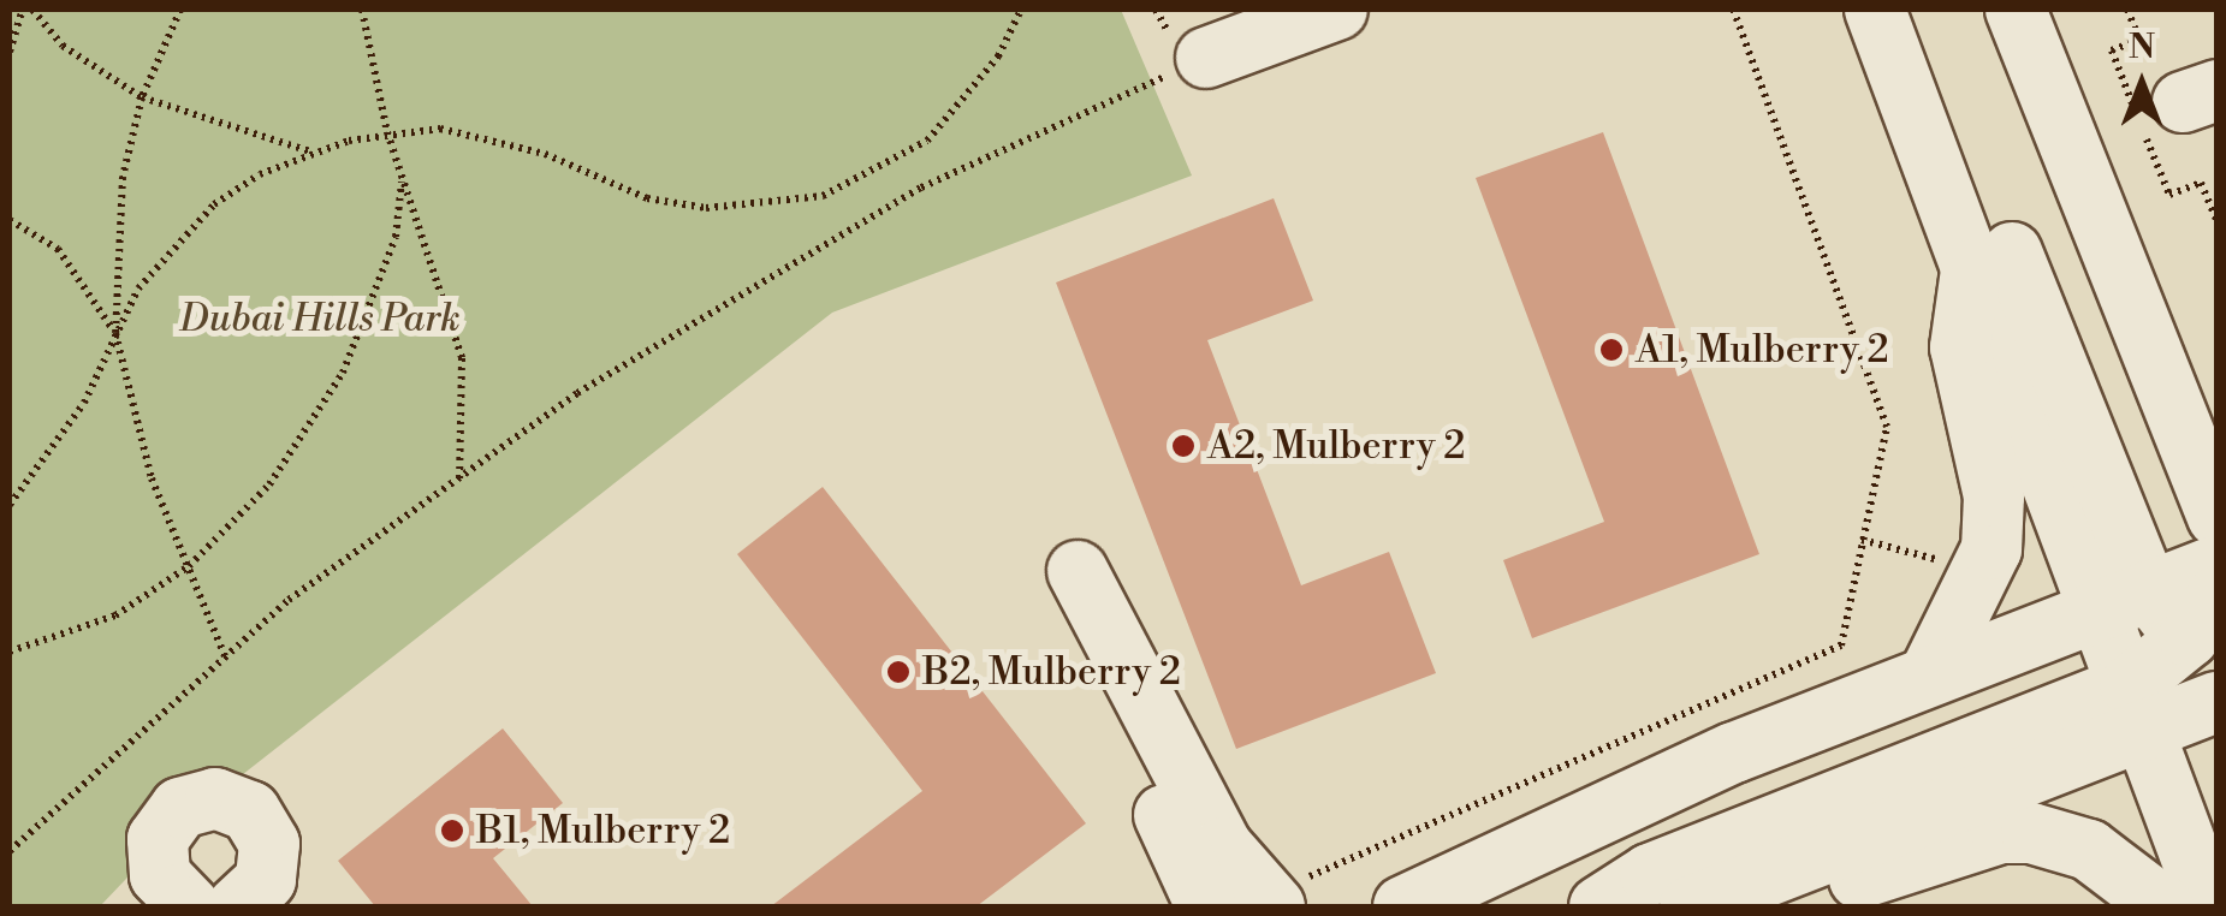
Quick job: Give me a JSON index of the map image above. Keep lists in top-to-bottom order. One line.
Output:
{"parks":["Dubai Hills Park"],"places":["A1, Mulberry 2","A2, Mulberry 2","B2, Mulberry 2","B1, Mulberry 2"],"north":"top"}
